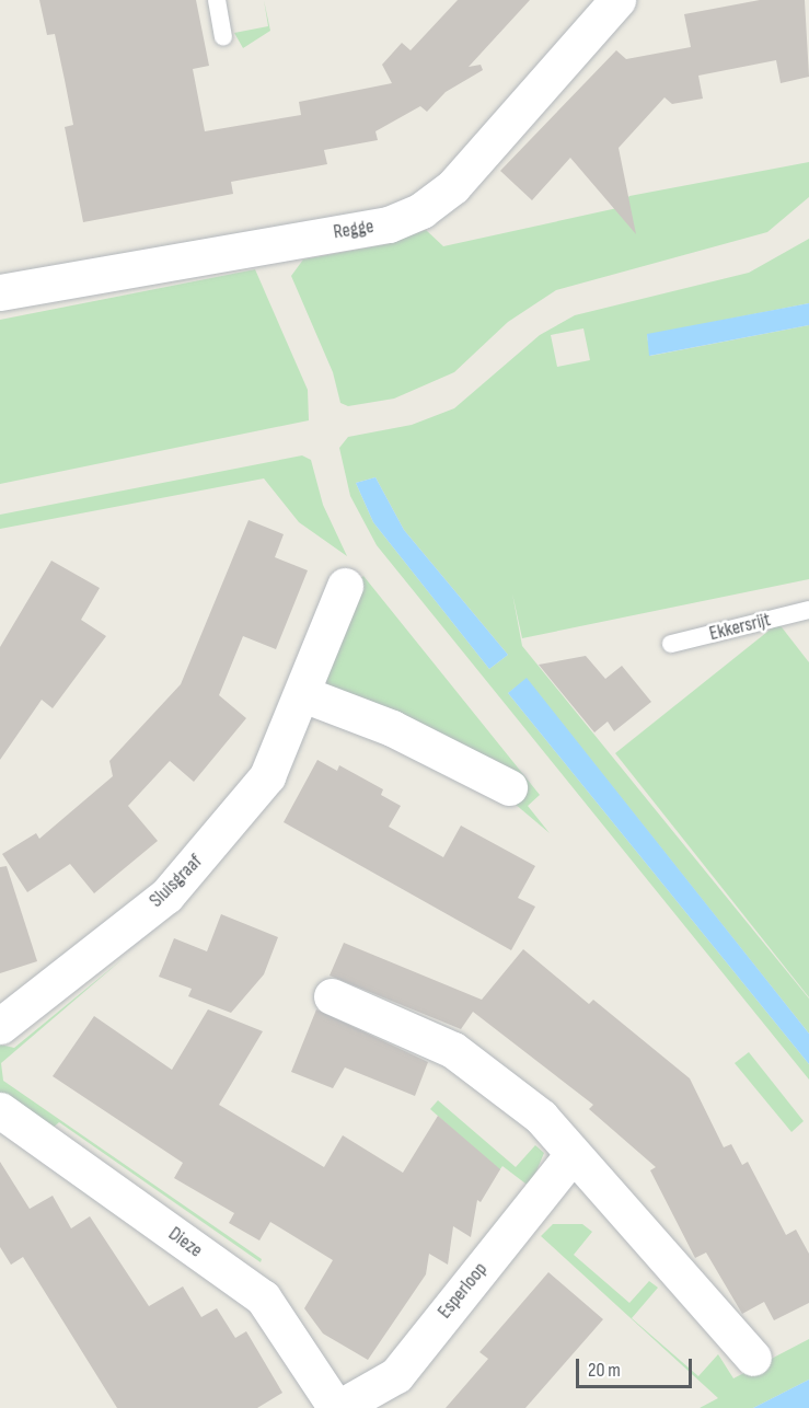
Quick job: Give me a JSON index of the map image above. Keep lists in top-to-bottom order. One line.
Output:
{"streets":{"street":["Regge","Sluisgraaf","Dieze","Esperloop"],"lane":["Ekkersrijt"]},"crossings":[["Dieze","Esperloop"]],"scale_bar":"20 m"}
